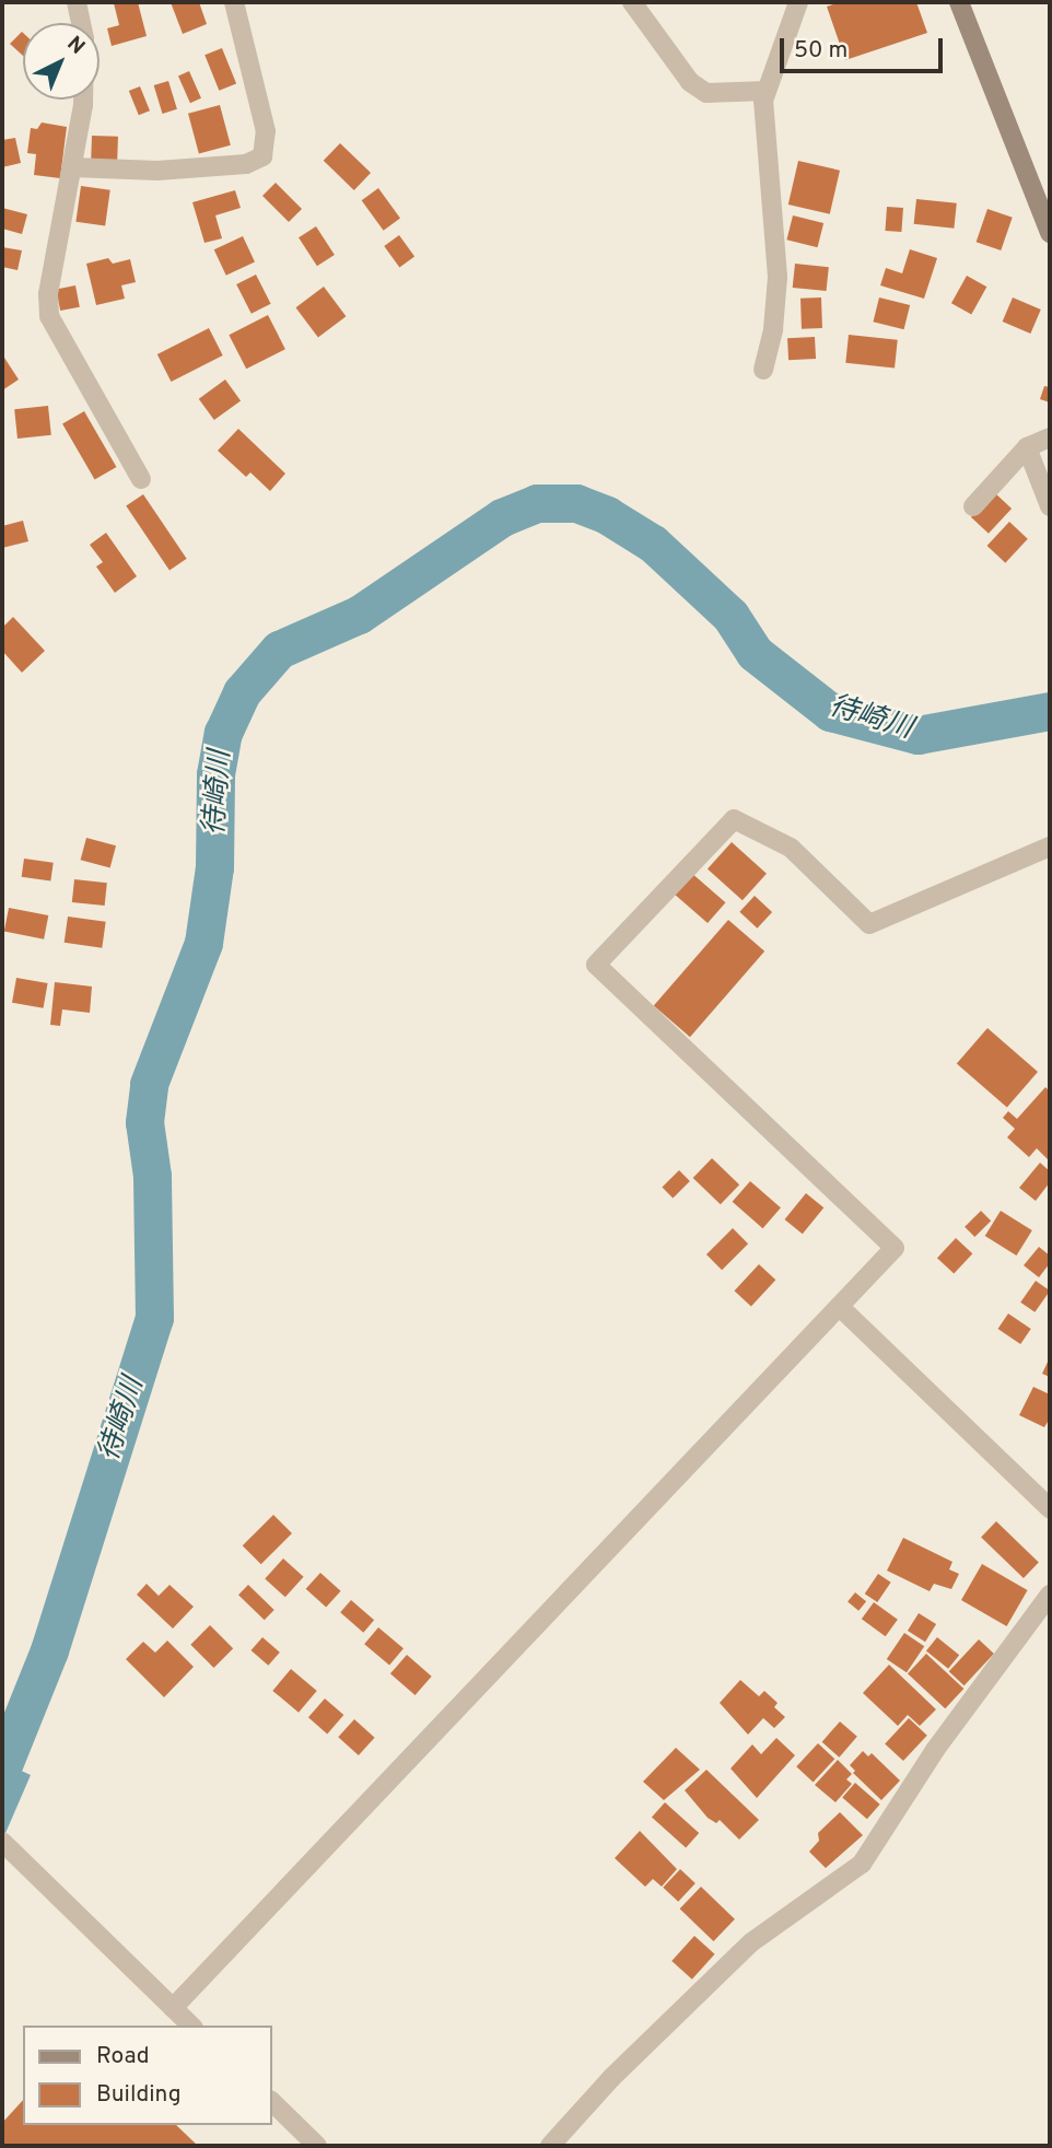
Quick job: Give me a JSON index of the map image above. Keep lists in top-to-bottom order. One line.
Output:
{"water":["待崎川"],"legend":["Road","Building"],"scale_bar":"50 m","north":"top right"}
